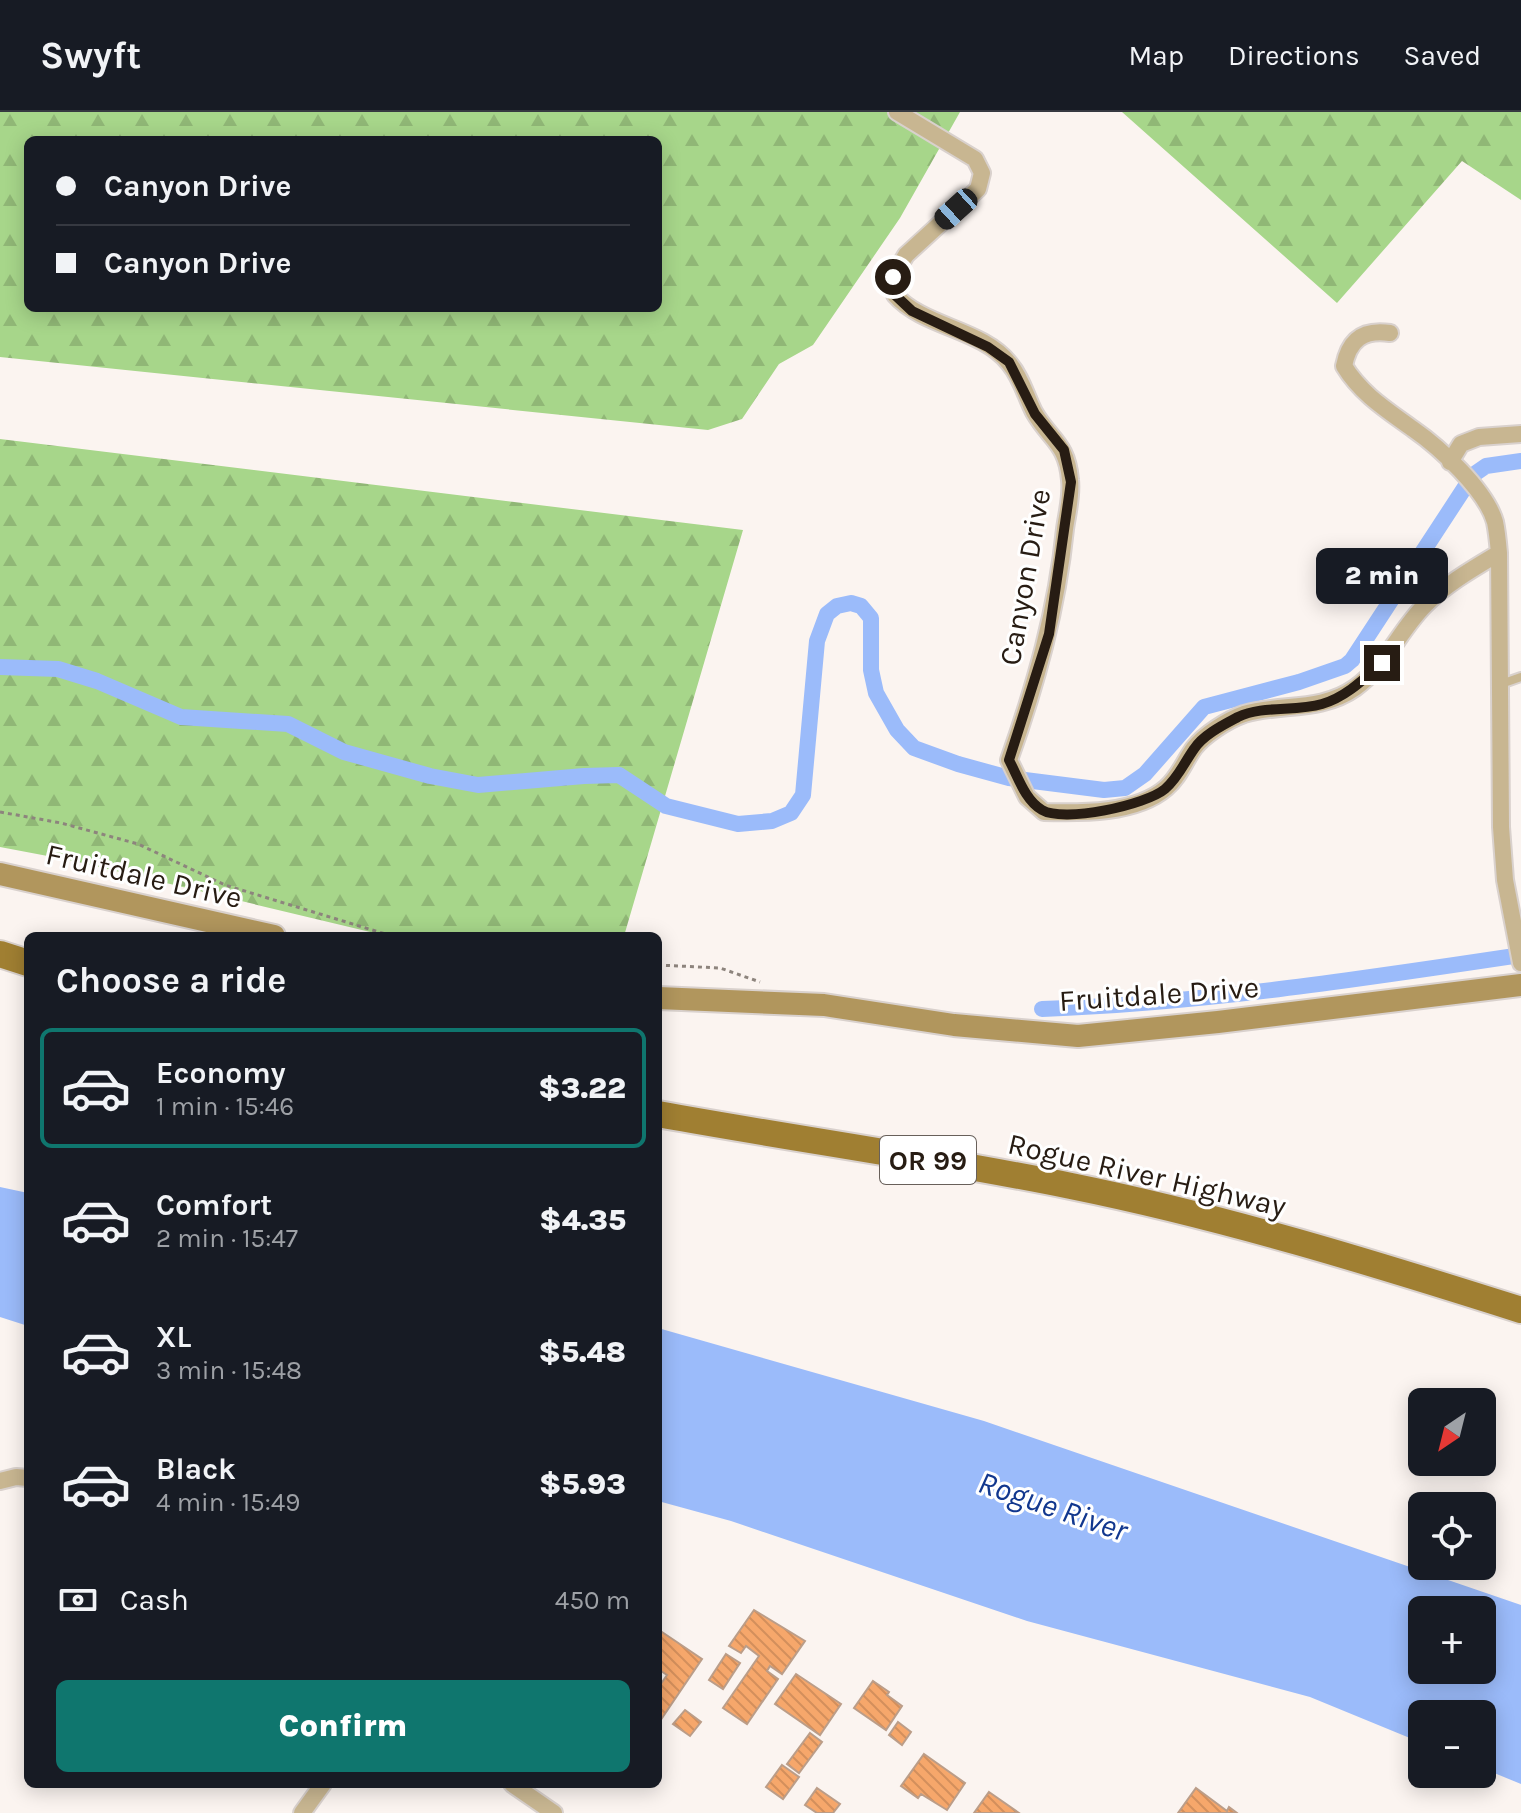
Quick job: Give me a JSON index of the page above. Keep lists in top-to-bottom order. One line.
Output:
{"streets":{"main road":["OR 99","Rogue River Highway"],"street":["Canyon Drive","Fruitdale Drive"]},"water":["Rogue River"],"north":"bottom left","page":{"header":"Swyft","nav":["Map","Directions","Saved"],"banner":["Canyon Drive","Canyon Drive"],"bubble":"2 min","heading":"Choose a ride","list":[{"name":"Economy","note":"1 min · 15:46","value":"$3.22"},{"name":"Comfort","note":"2 min · 15:47","value":"$4.35"},{"name":"XL","note":"3 min · 15:48","value":"$5.48"},{"name":"Black","note":"4 min · 15:49","value":"$5.93"}],"map_buttons":["+","−"],"pay":["Cash","450 m"],"buttons":"Confirm"}}
